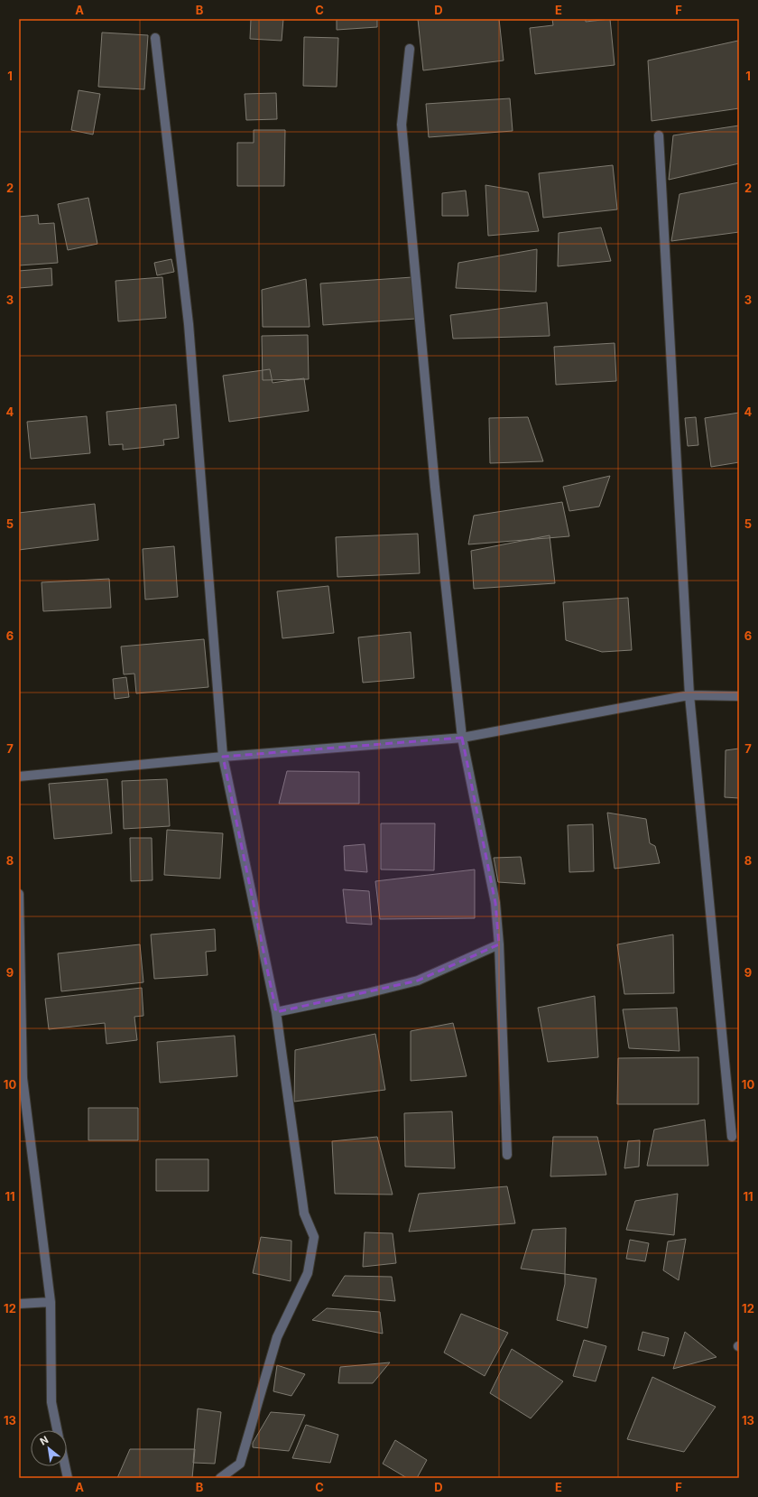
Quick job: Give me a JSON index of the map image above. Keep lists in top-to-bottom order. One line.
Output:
{"north":"top left","grid":{"columns":["A","B","C","D","E","F"],"rows":["1","2","3","4","5","6","7","8","9","10","11","12","13"]}}
